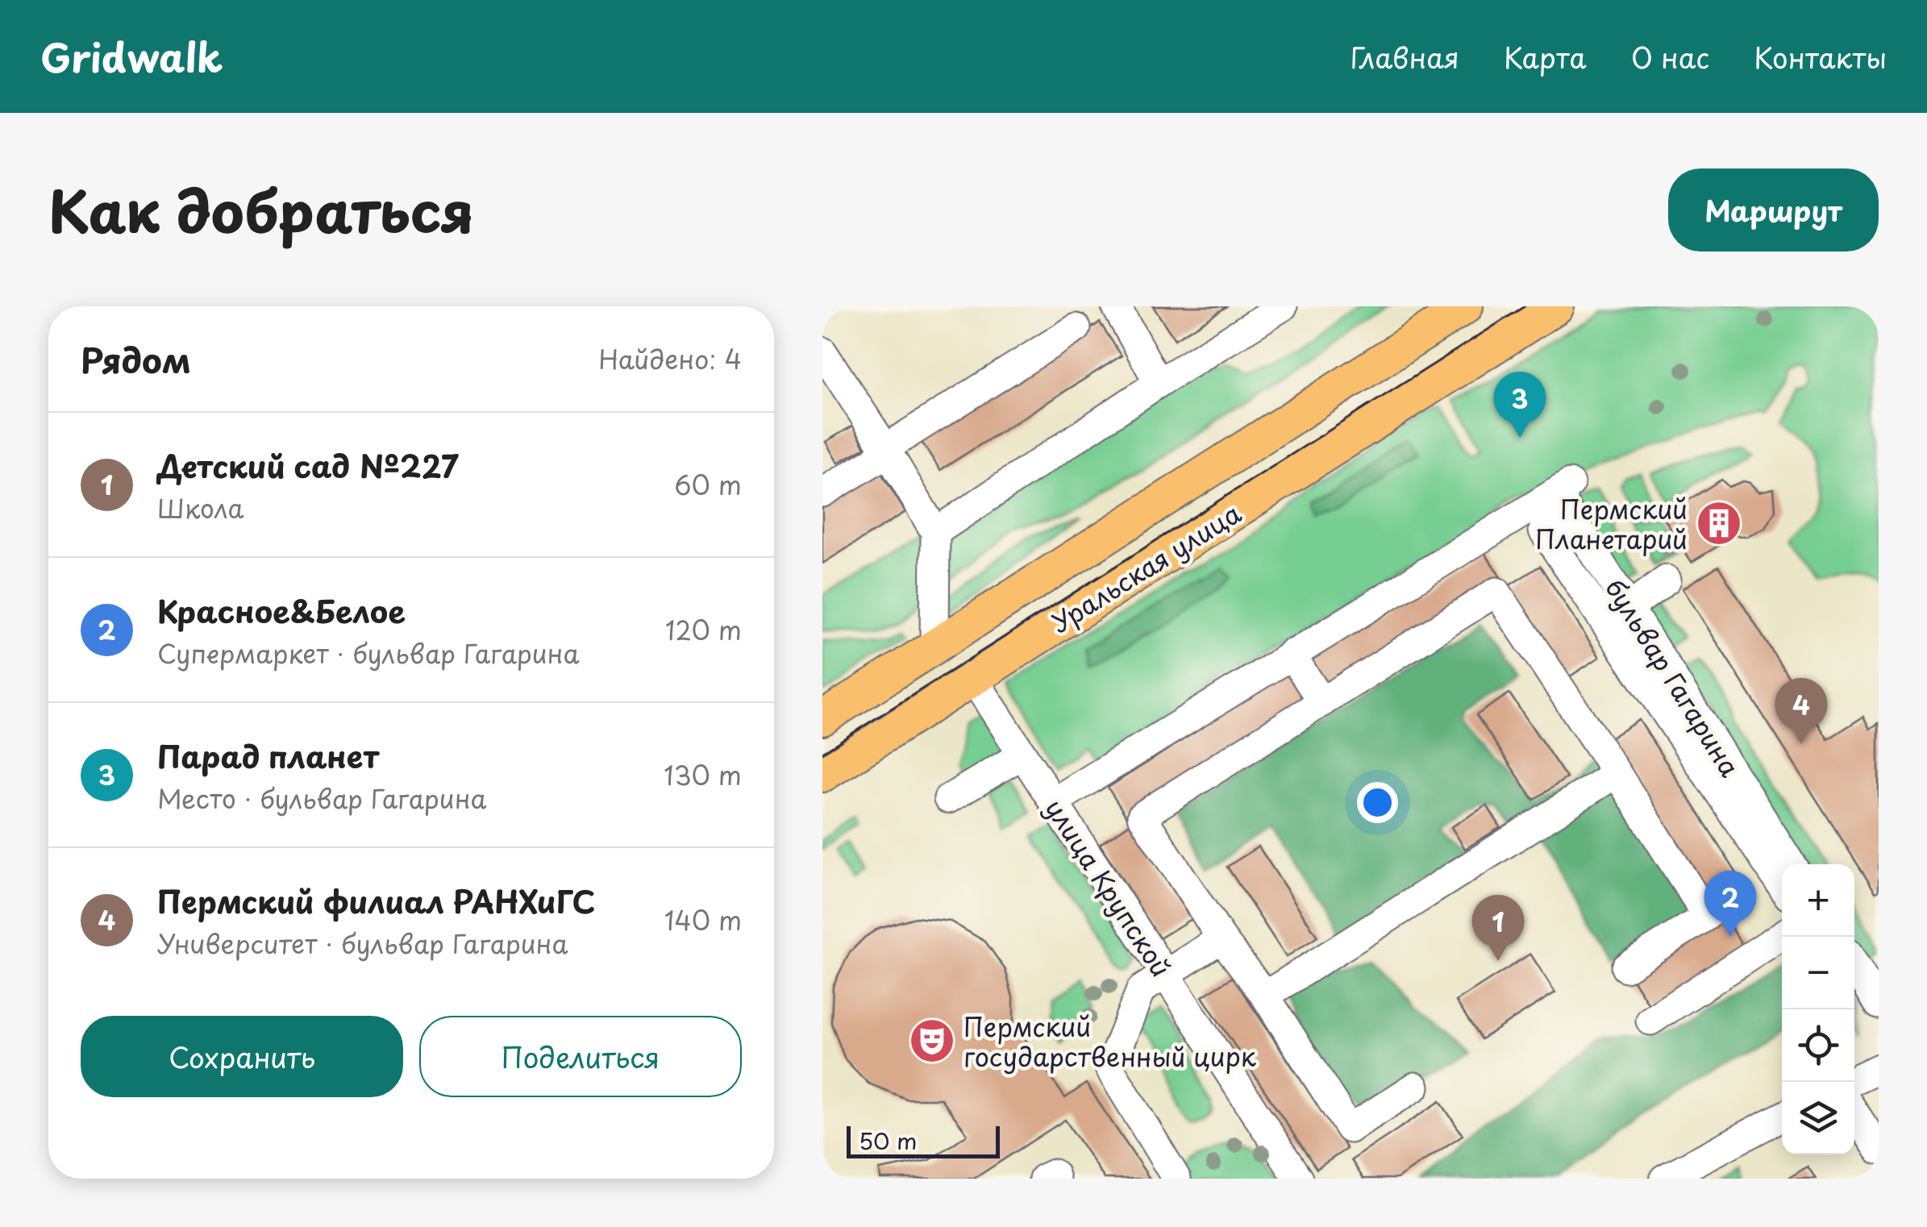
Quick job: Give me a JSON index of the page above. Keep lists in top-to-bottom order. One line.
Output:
{"streets":{"main road":["Уральская улица"],"street":["бульвар Гагарина","улица Крупской"]},"crossings":[["Уральская улица","улица Крупской"]],"places":{"building":["Пермский Планетарий"],"theatre":["Пермский государственный цирк"]},"scale_bar":"50 m","page":{"header":"Gridwalk","nav":["Главная","Карта","О нас","Контакты"],"title":"Как добраться","buttons":["Маршрут",["Сохранить","Поделиться"]],"heading":["Рядом","Найдено: 4"],"pins":["3","4","2","1"],"list":[{"mark":"1","name":"Детский сад №227","note":"Школа","value":"60 m"},{"mark":"2","name":"Красное&Белое","note":"Супермаркет · бульвар Гагарина","value":"120 m"},{"mark":"3","name":"Парад планет","note":"Место · бульвар Гагарина","value":"130 m"},{"mark":"4","name":"Пермский филиал РАНХиГС","note":"Университет · бульвар Гагарина","value":"140 m"}],"map_buttons":["+","−"],"scale":"50 m"}}
